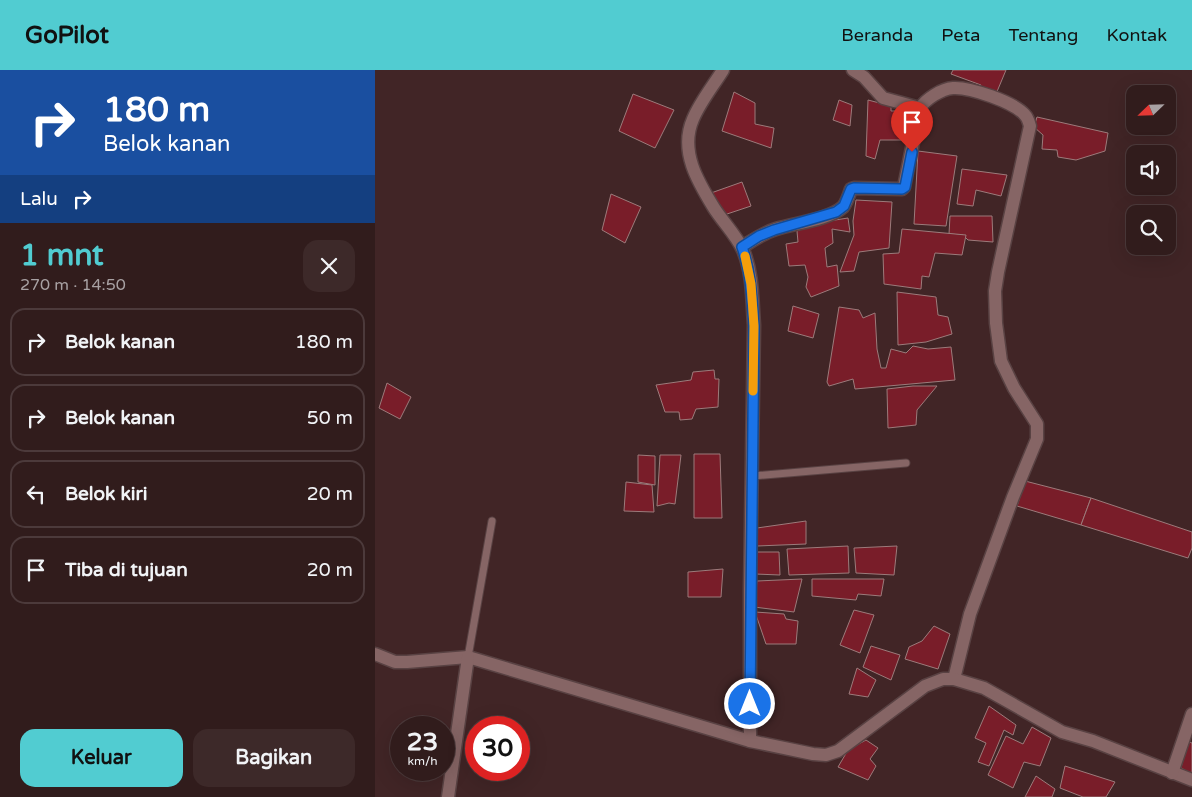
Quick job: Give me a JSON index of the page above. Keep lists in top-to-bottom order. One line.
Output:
{"north":"bottom left","page":{"header":"GoPilot","nav":["Beranda","Peta","Tentang","Kontak"],"turn":["180 m","Belok kanan"],"then":"Lalu","heading":["1 mnt","270 m · 14:50"],"list":[{"name":"Belok kanan","value":"180 m"},{"name":"Belok kanan","value":"50 m"},{"name":"Belok kiri","value":"20 m"},{"name":"Tiba di tujuan","value":"20 m"}],"speed":"23 km/h","limit":"30","buttons":["Keluar","Bagikan"]}}
